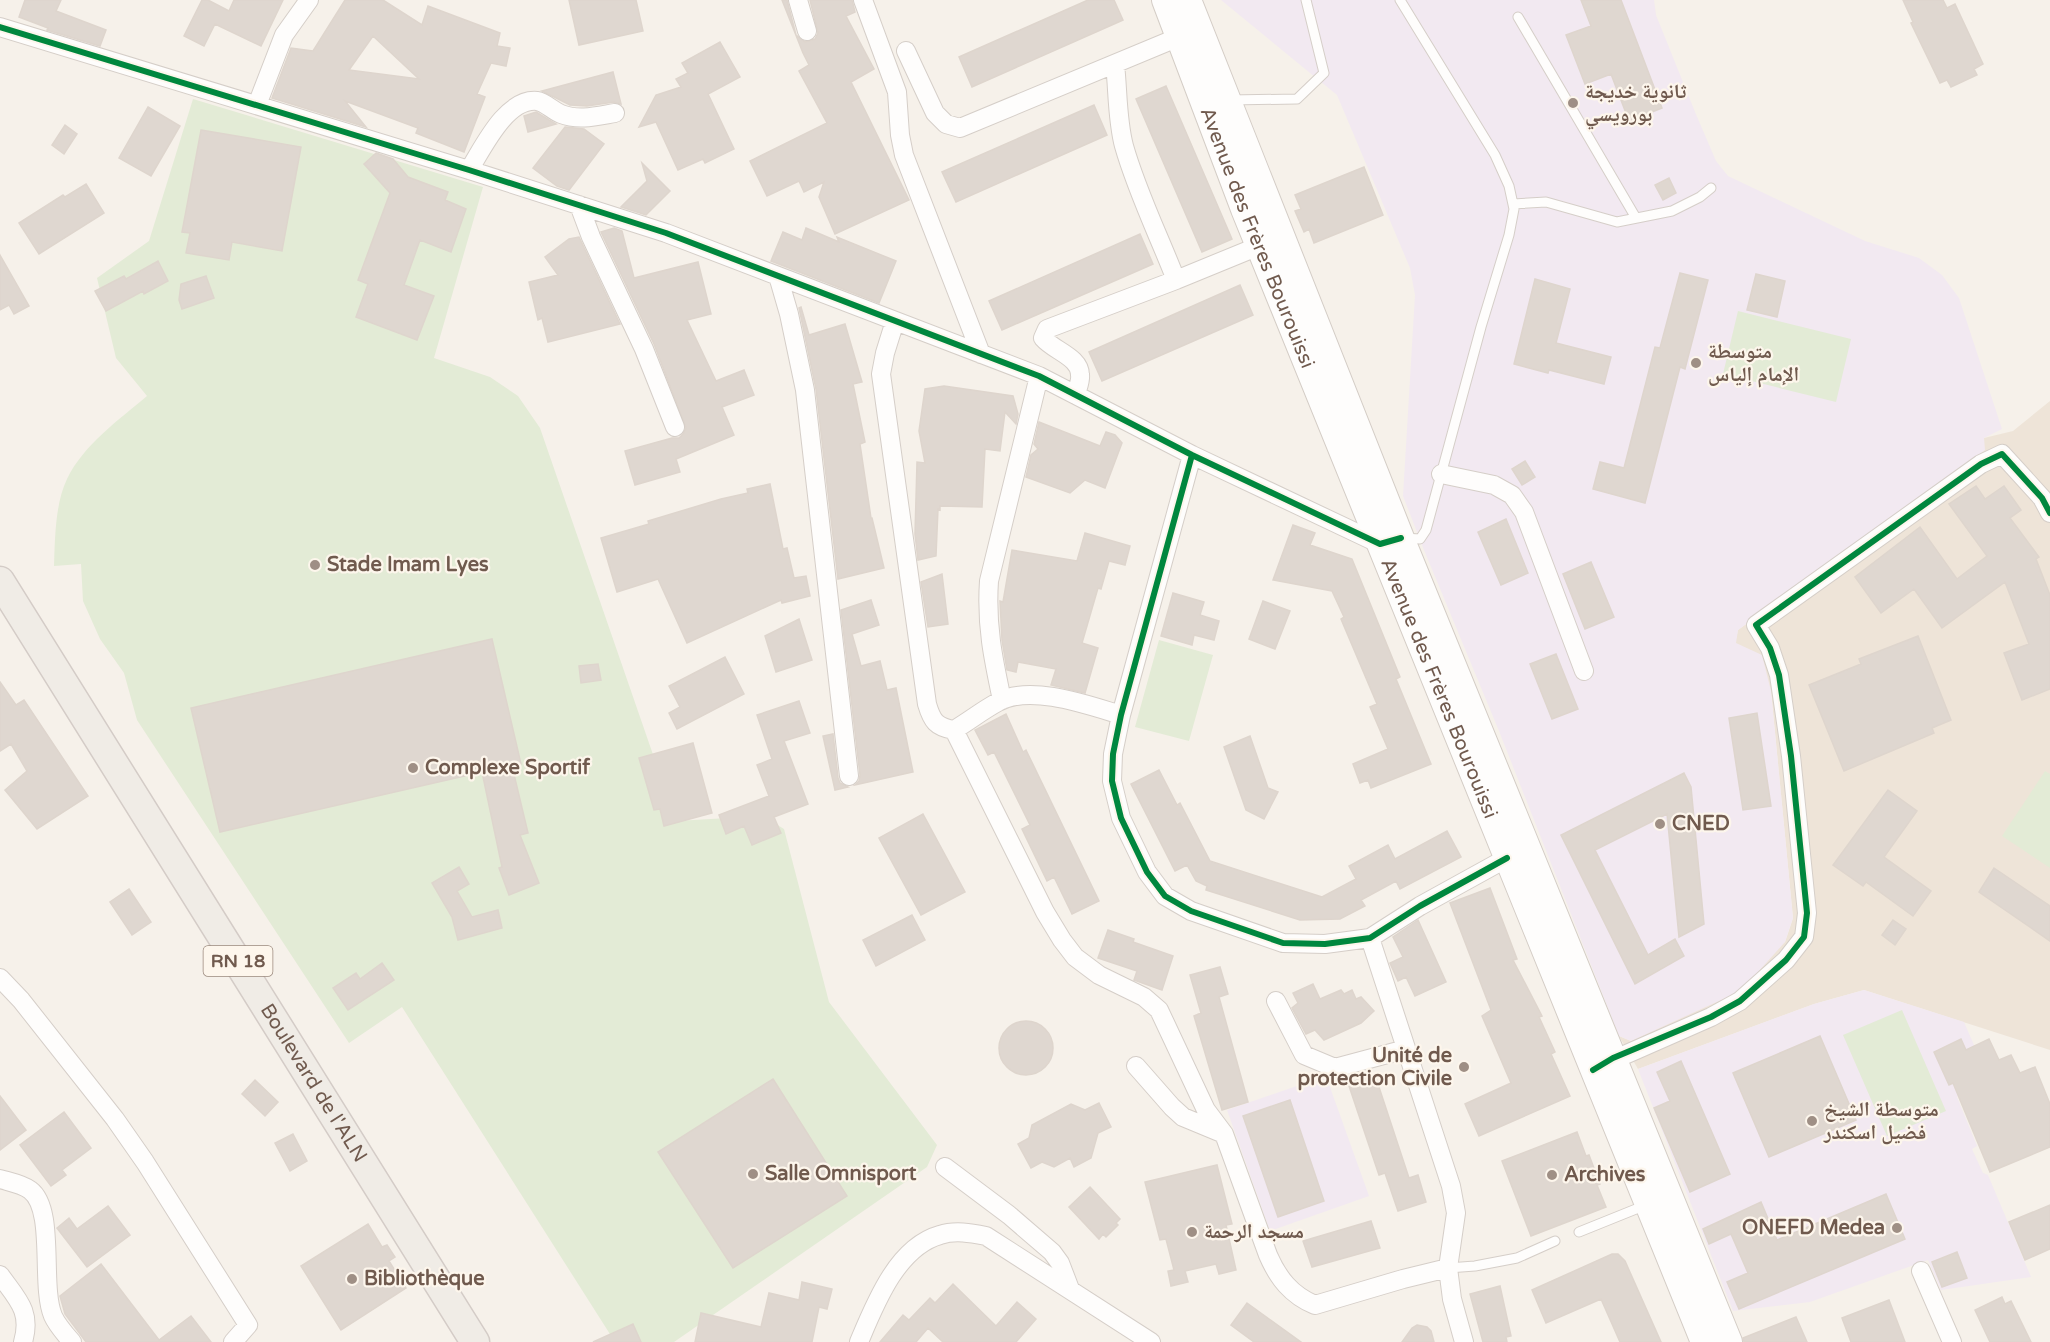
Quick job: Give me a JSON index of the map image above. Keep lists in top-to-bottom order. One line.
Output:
{"streets":{"main road":["Avenue des Frères Bourouissi","RN 18","Boulevard de l'ALN"]},"places":["ثانوية خديجة بورويسي","متوسطة الإمام إلياس","Stade Imam Lyes","Complexe Sportif","CNED","Unité de protection Civile","متوسطة الشيخ فضيل اسكندر","Salle Omnisport","Archives","ONEFD Medea","مسجد الرحمة","Bibliothèque"]}
